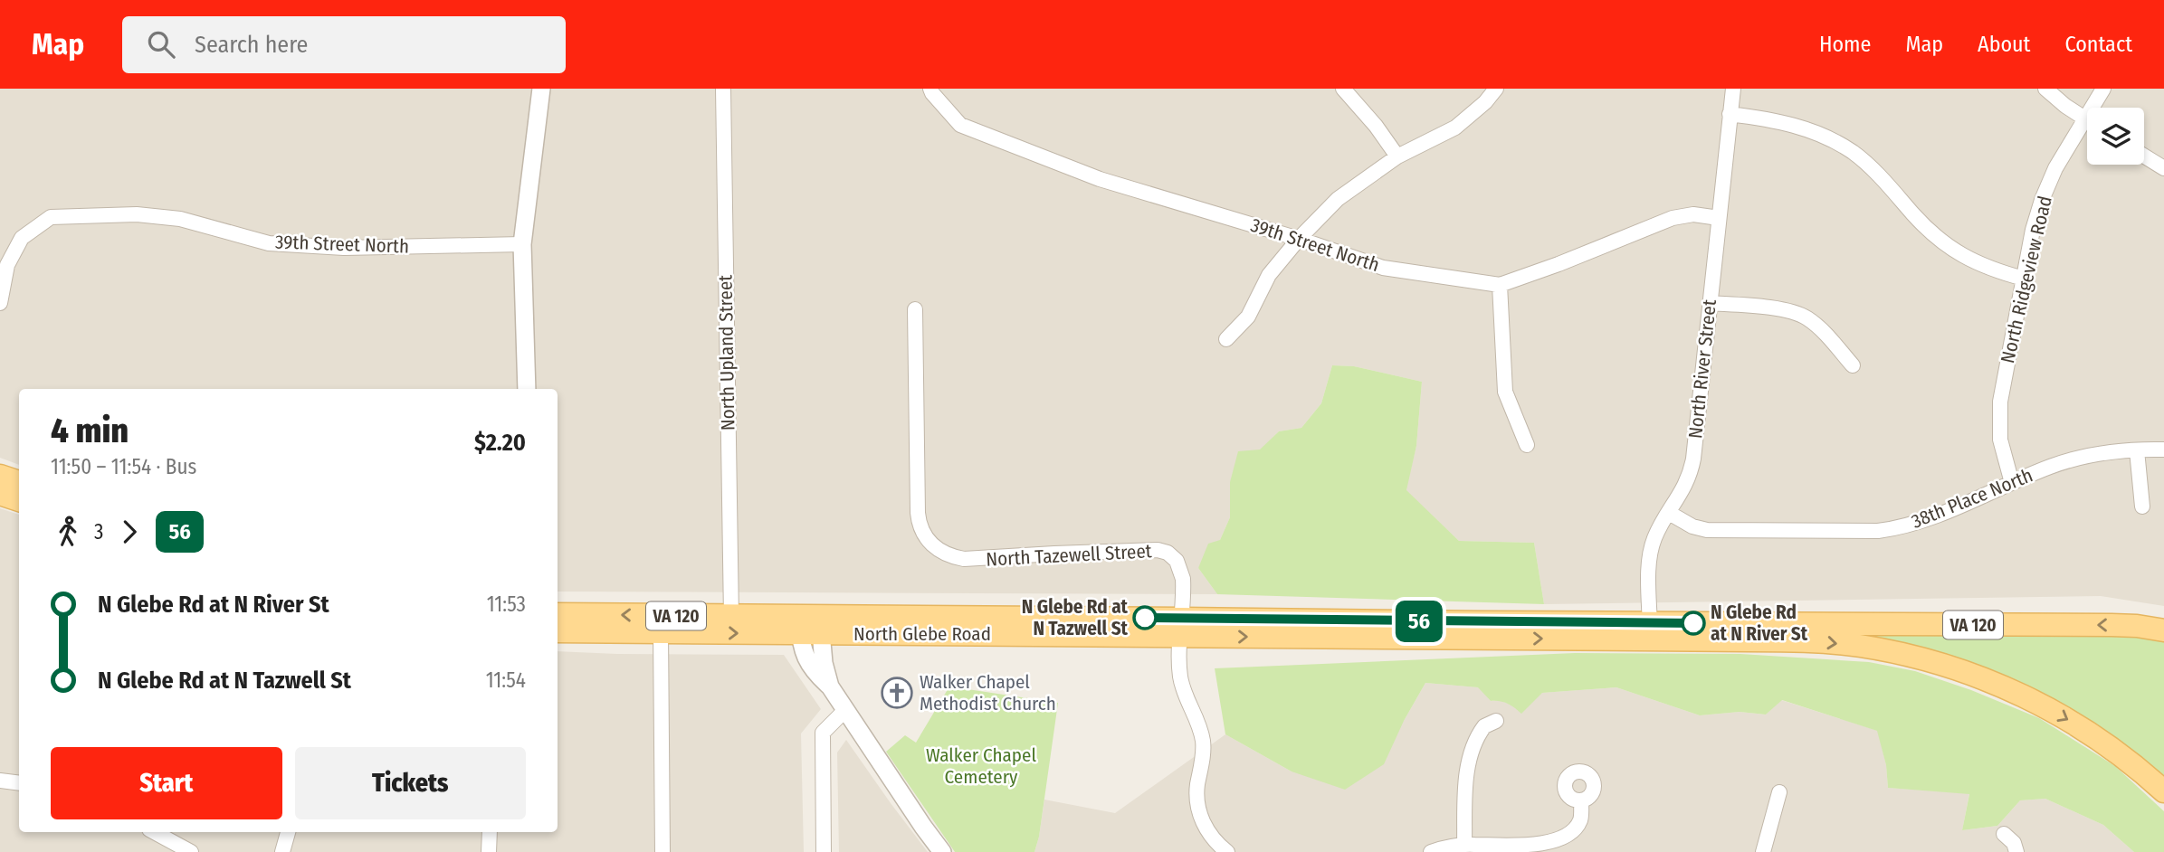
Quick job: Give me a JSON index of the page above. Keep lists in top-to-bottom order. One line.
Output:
{"streets":{"main road":["VA 120","North Glebe Road"],"street":["39th Street North","North Ridgeview Road","North Upland Street","North River Street","38th Place North","North Tazewell Street"]},"crossings":[["39th Street North","North River Street"],["North Ridgeview Road","38th Place North"],["North Upland Street","North Glebe Road"],["North River Street","38th Place North"],["North River Street","North Glebe Road"],["North Tazewell Street","North Glebe Road"]],"parks":["Walker Chapel Cemetery"],"places":{"other":["N Glebe Rd at N Tazwell St","N Glebe Rd at N River St"],"church":["Walker Chapel Methodist Church"]},"lines":["bus line 56"],"page":{"header":"Map","search":"Search here","nav":["Home","Map","About","Contact"],"on_map":"56","heading":["4 min","11:50 – 11:54 · Bus","$2.20"],"legs":["3","56"],"list":[{"name":"N Glebe Rd at N River St","value":"11:53"},{"name":"N Glebe Rd at N Tazwell St","value":"11:54"}],"buttons":["Start","Tickets"]}}
